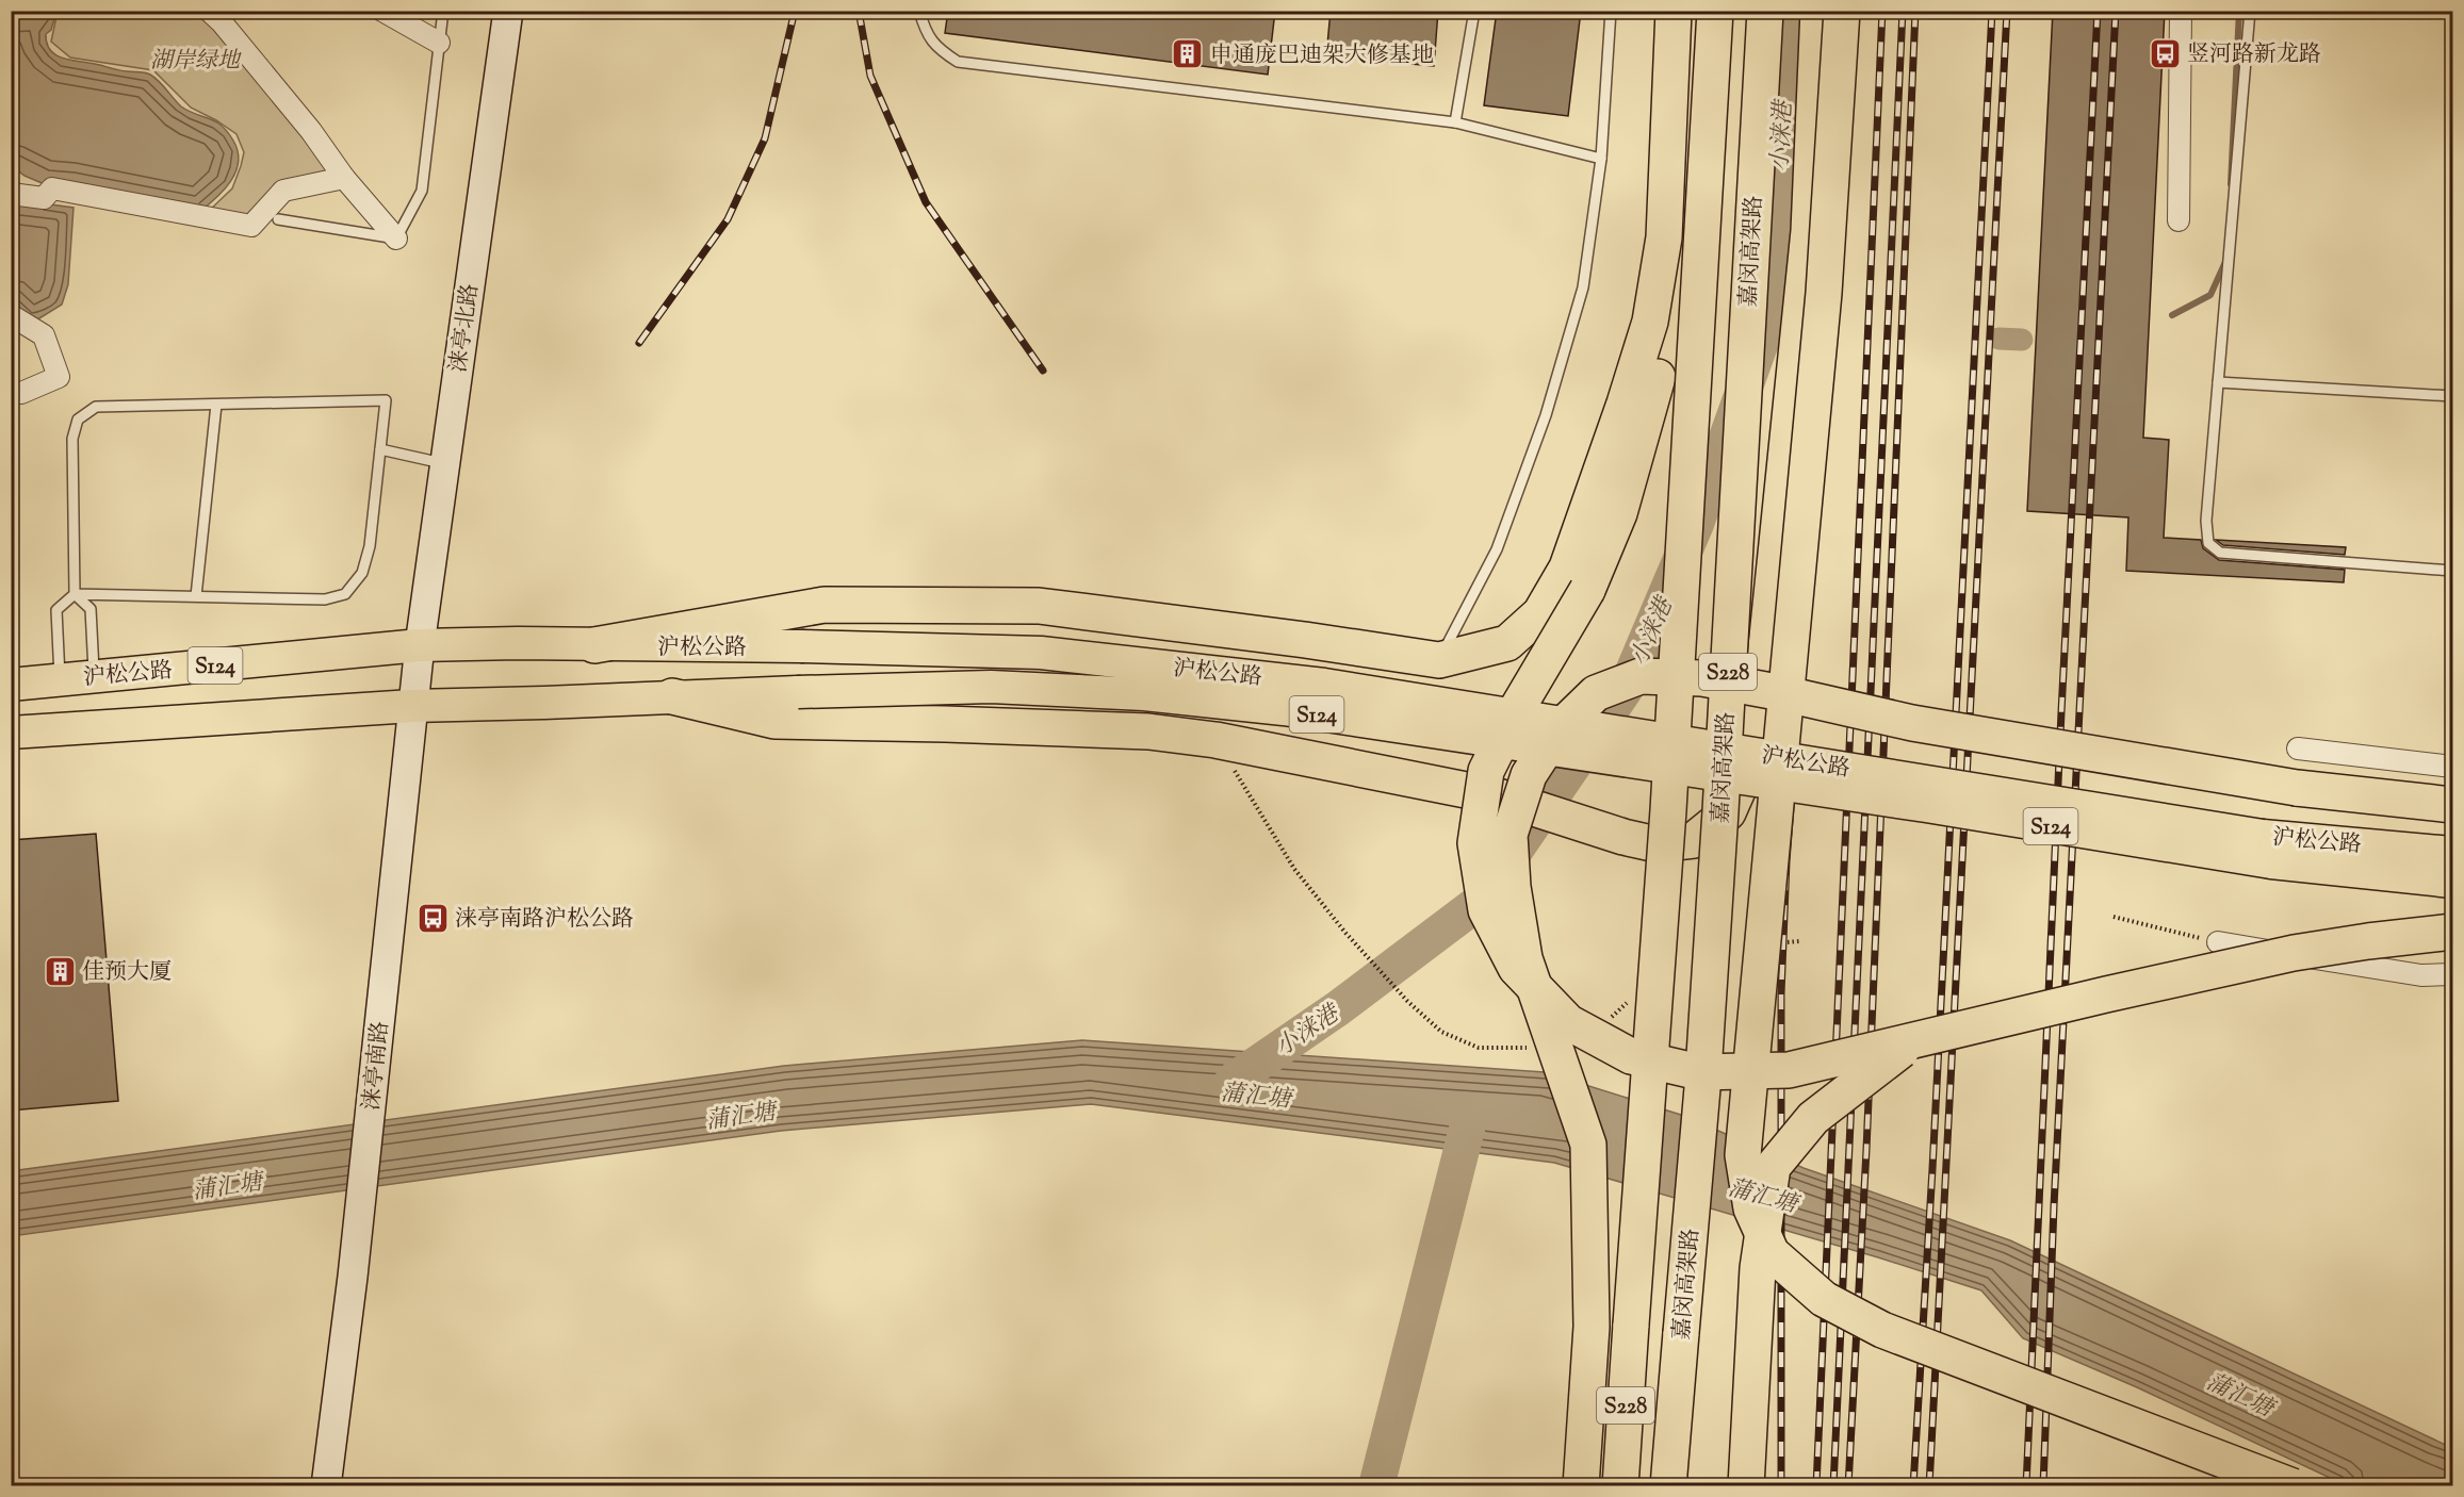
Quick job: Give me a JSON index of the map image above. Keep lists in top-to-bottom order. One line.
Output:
{"streets":{"highway":["嘉闵高架路","S228"],"main road":["沪松公路","S124"],"street":["涞亭北路","涞亭南路"]},"crossings":[["涞亭北路","沪松公路"],["涞亭北路","涞亭南路"],["沪松公路","涞亭南路"]],"water":["小涞港","蒲汇塘"],"parks":["湖岸绿地"],"places":{"bus stop":["竖河路新龙路","涞亭南路沪松公路"],"building":["申通庞巴迪架大修基地","佳预大厦"]}}
